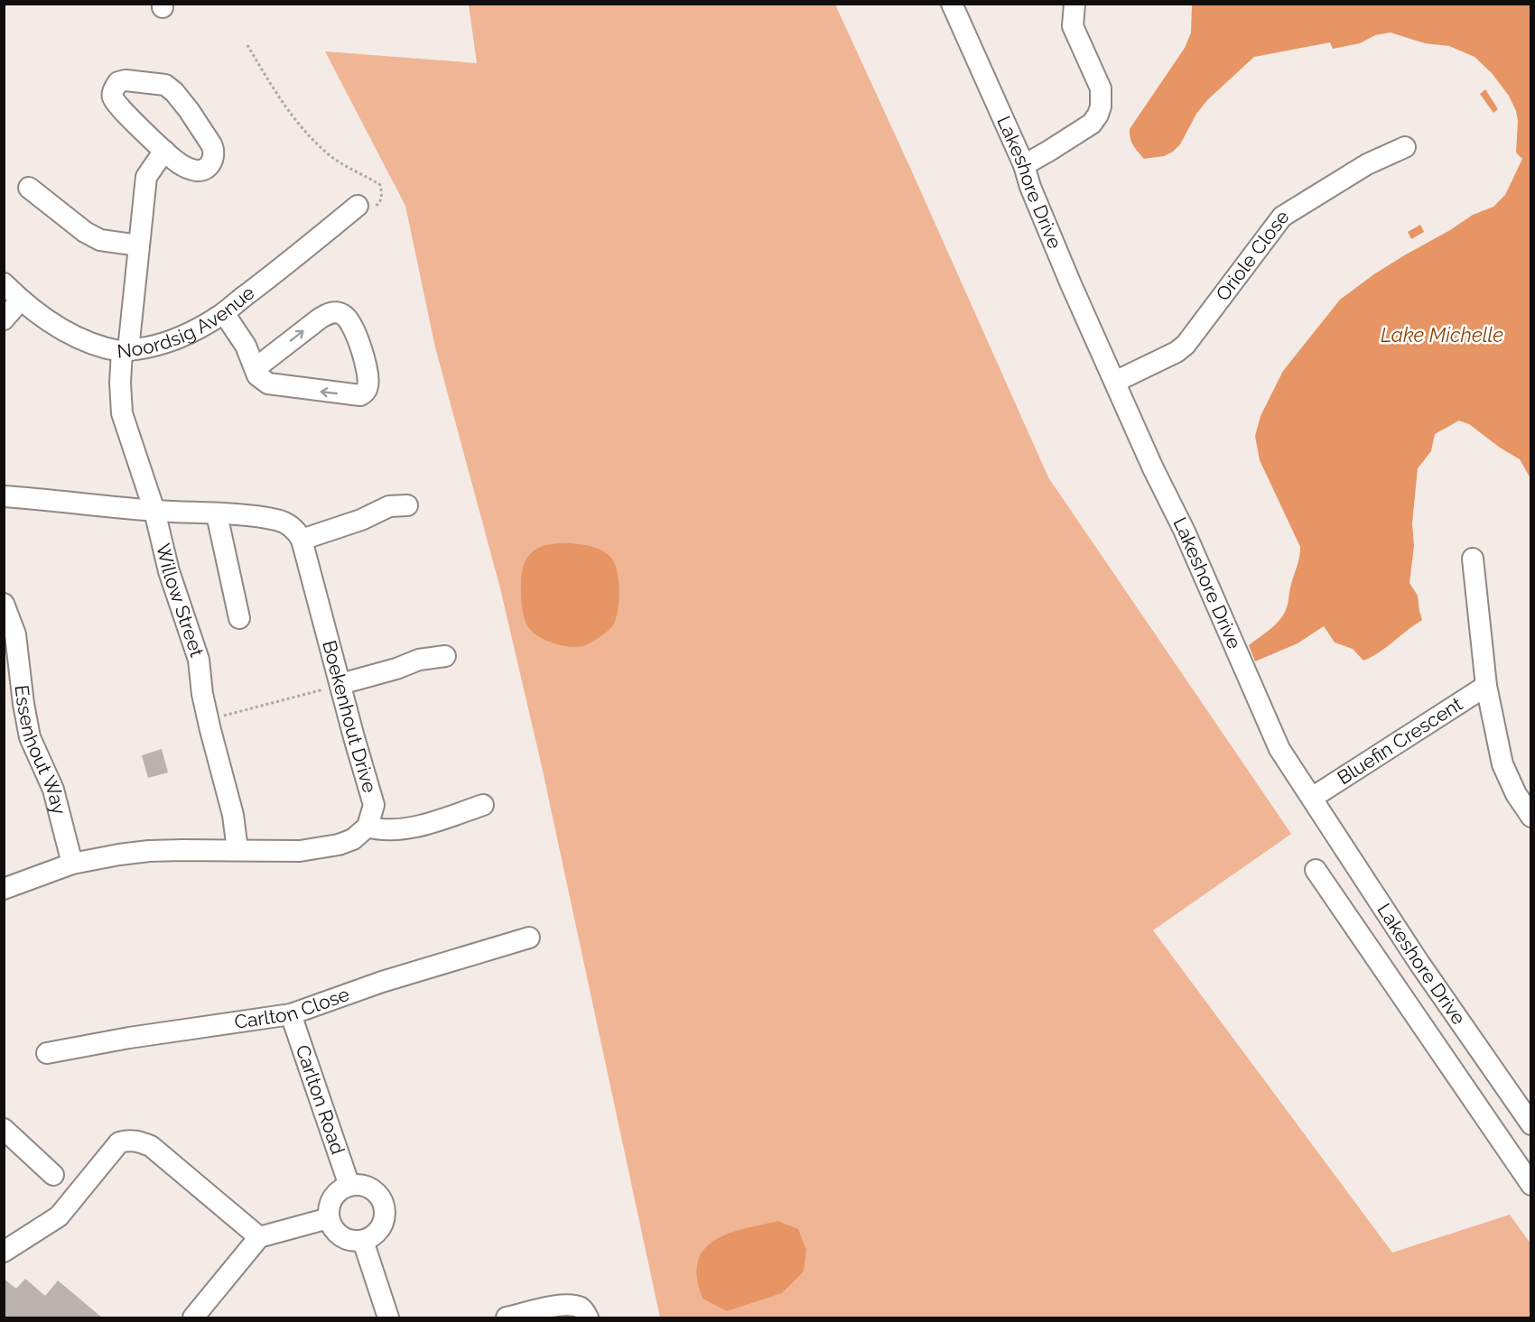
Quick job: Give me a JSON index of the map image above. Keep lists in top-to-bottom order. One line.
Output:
{"streets":{"street":["Lakeshore Drive","Oriole Close","Noordsig Avenue","Willow Street","Boekenhout Drive","Bluefin Crescent","Essenhout Way","Carlton Close","Carlton Road"]},"crossings":[["Lakeshore Drive","Oriole Close"],["Lakeshore Drive","Bluefin Crescent"],["Noordsig Avenue","Willow Street"],["Carlton Close","Carlton Road"]],"water":["Lake Michelle"]}
